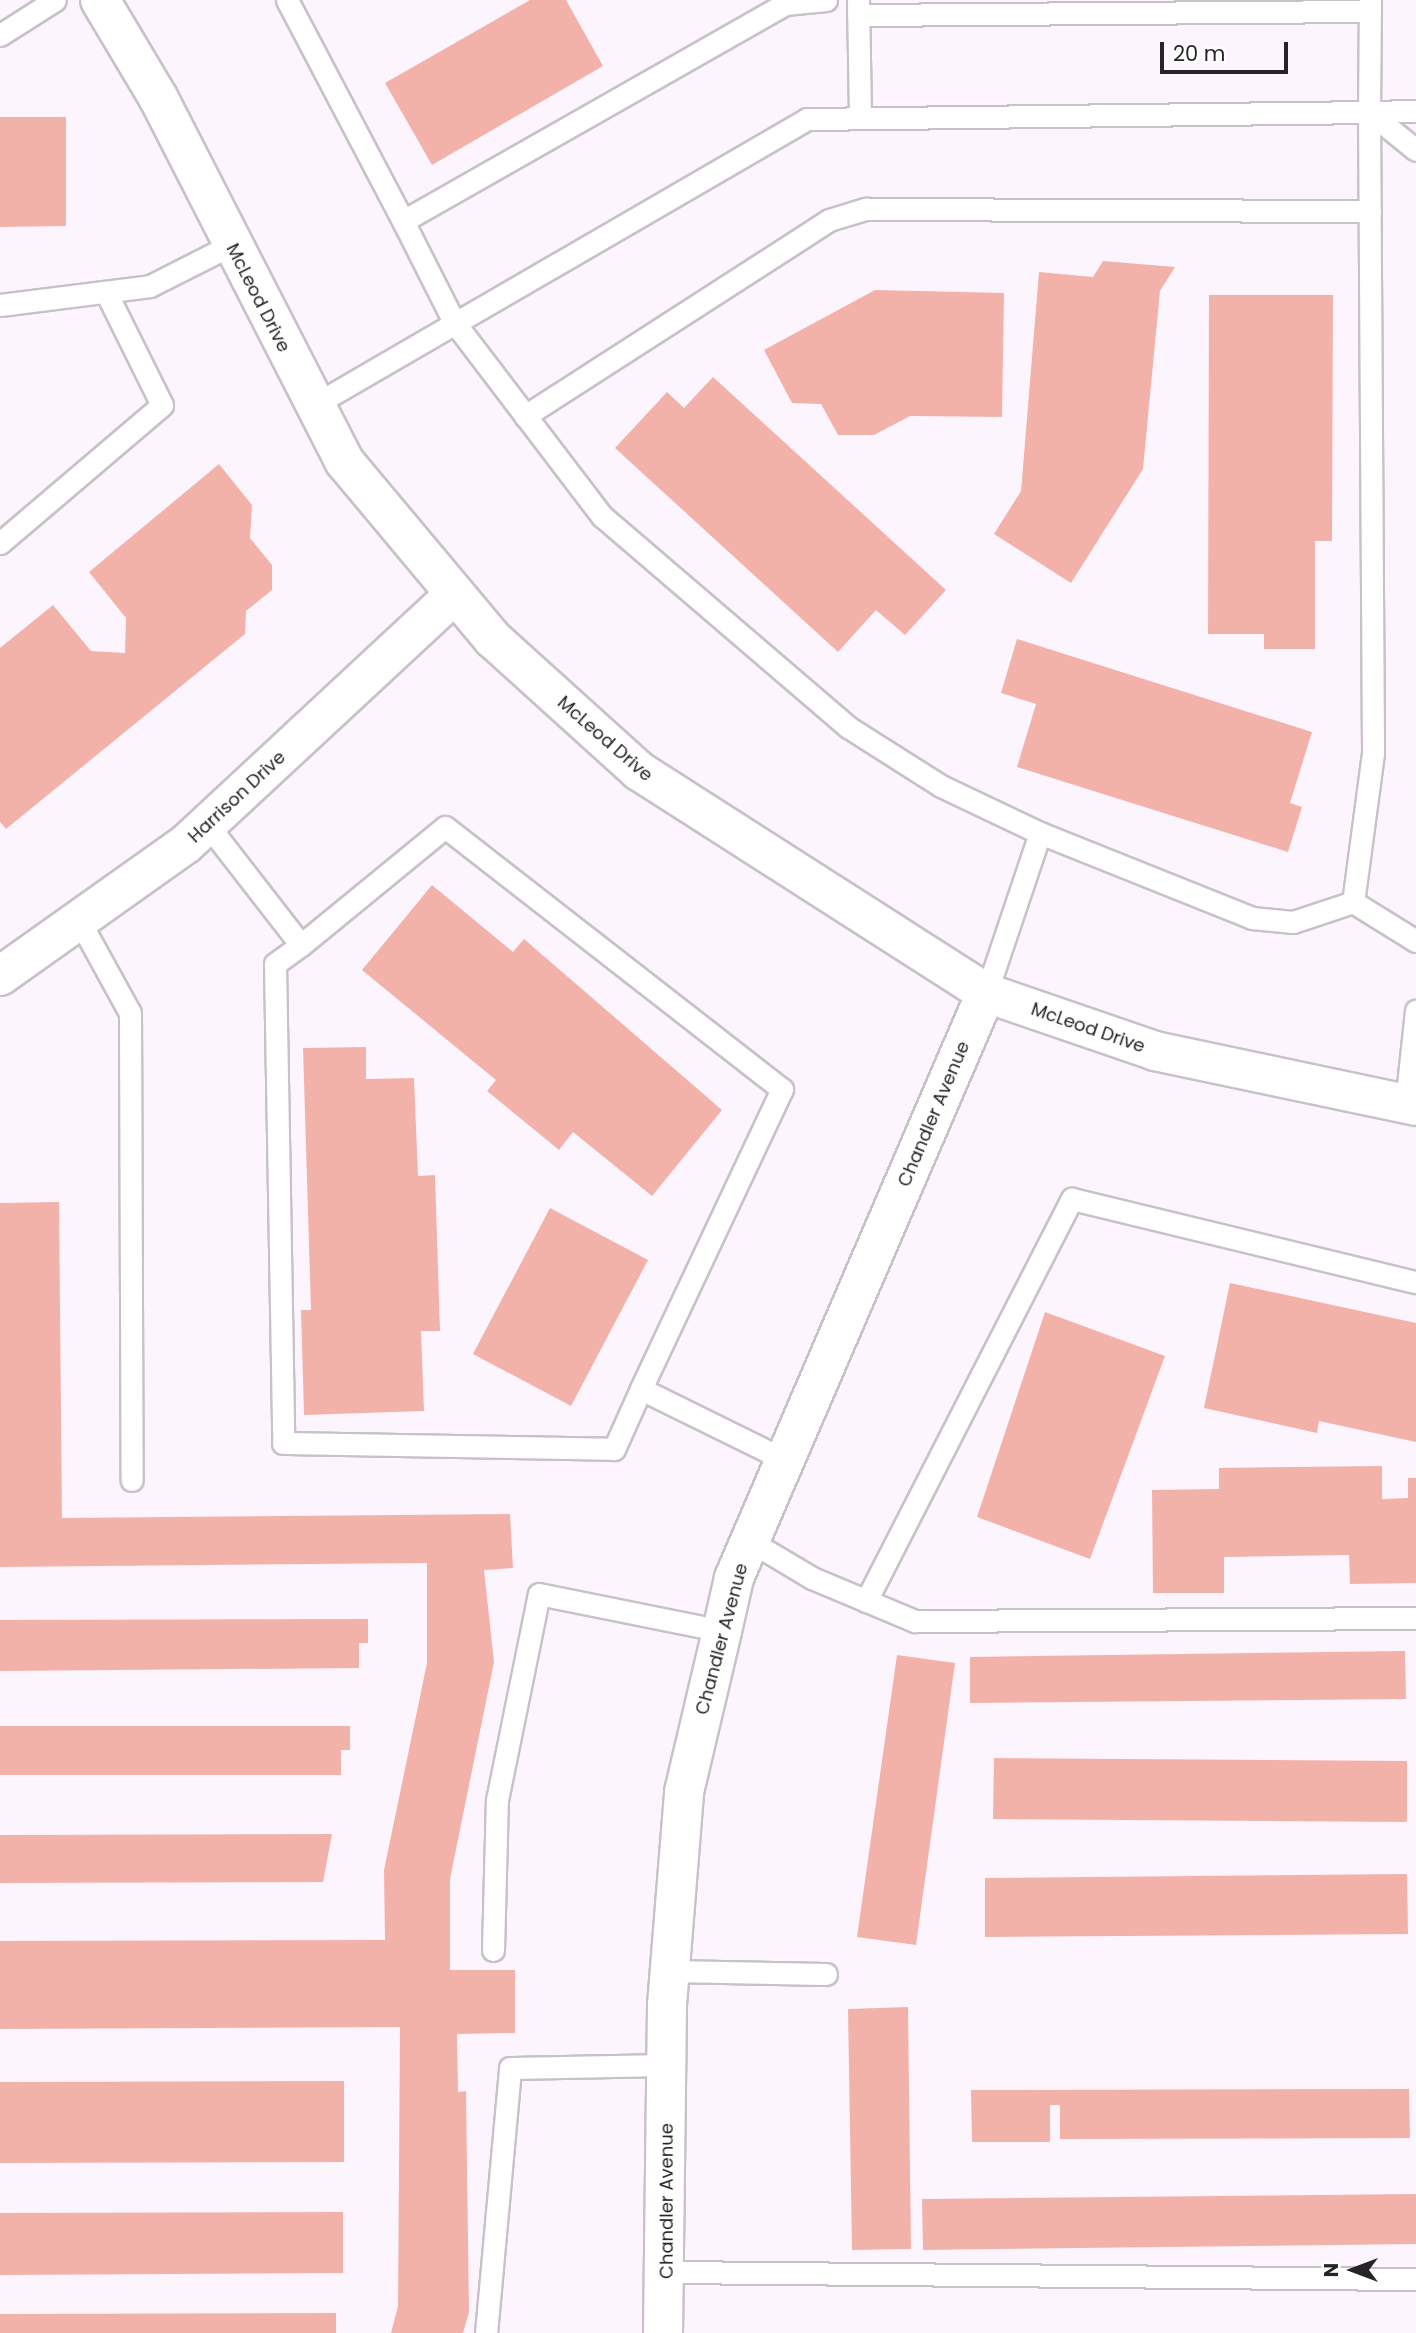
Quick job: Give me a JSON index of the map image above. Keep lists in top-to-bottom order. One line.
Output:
{"streets":{"street":["McLeod Drive","Harrison Drive","Chandler Avenue"]},"crossings":[["McLeod Drive","Harrison Drive"],["McLeod Drive","Chandler Avenue"]],"scale_bar":"20 m","north":"left"}
